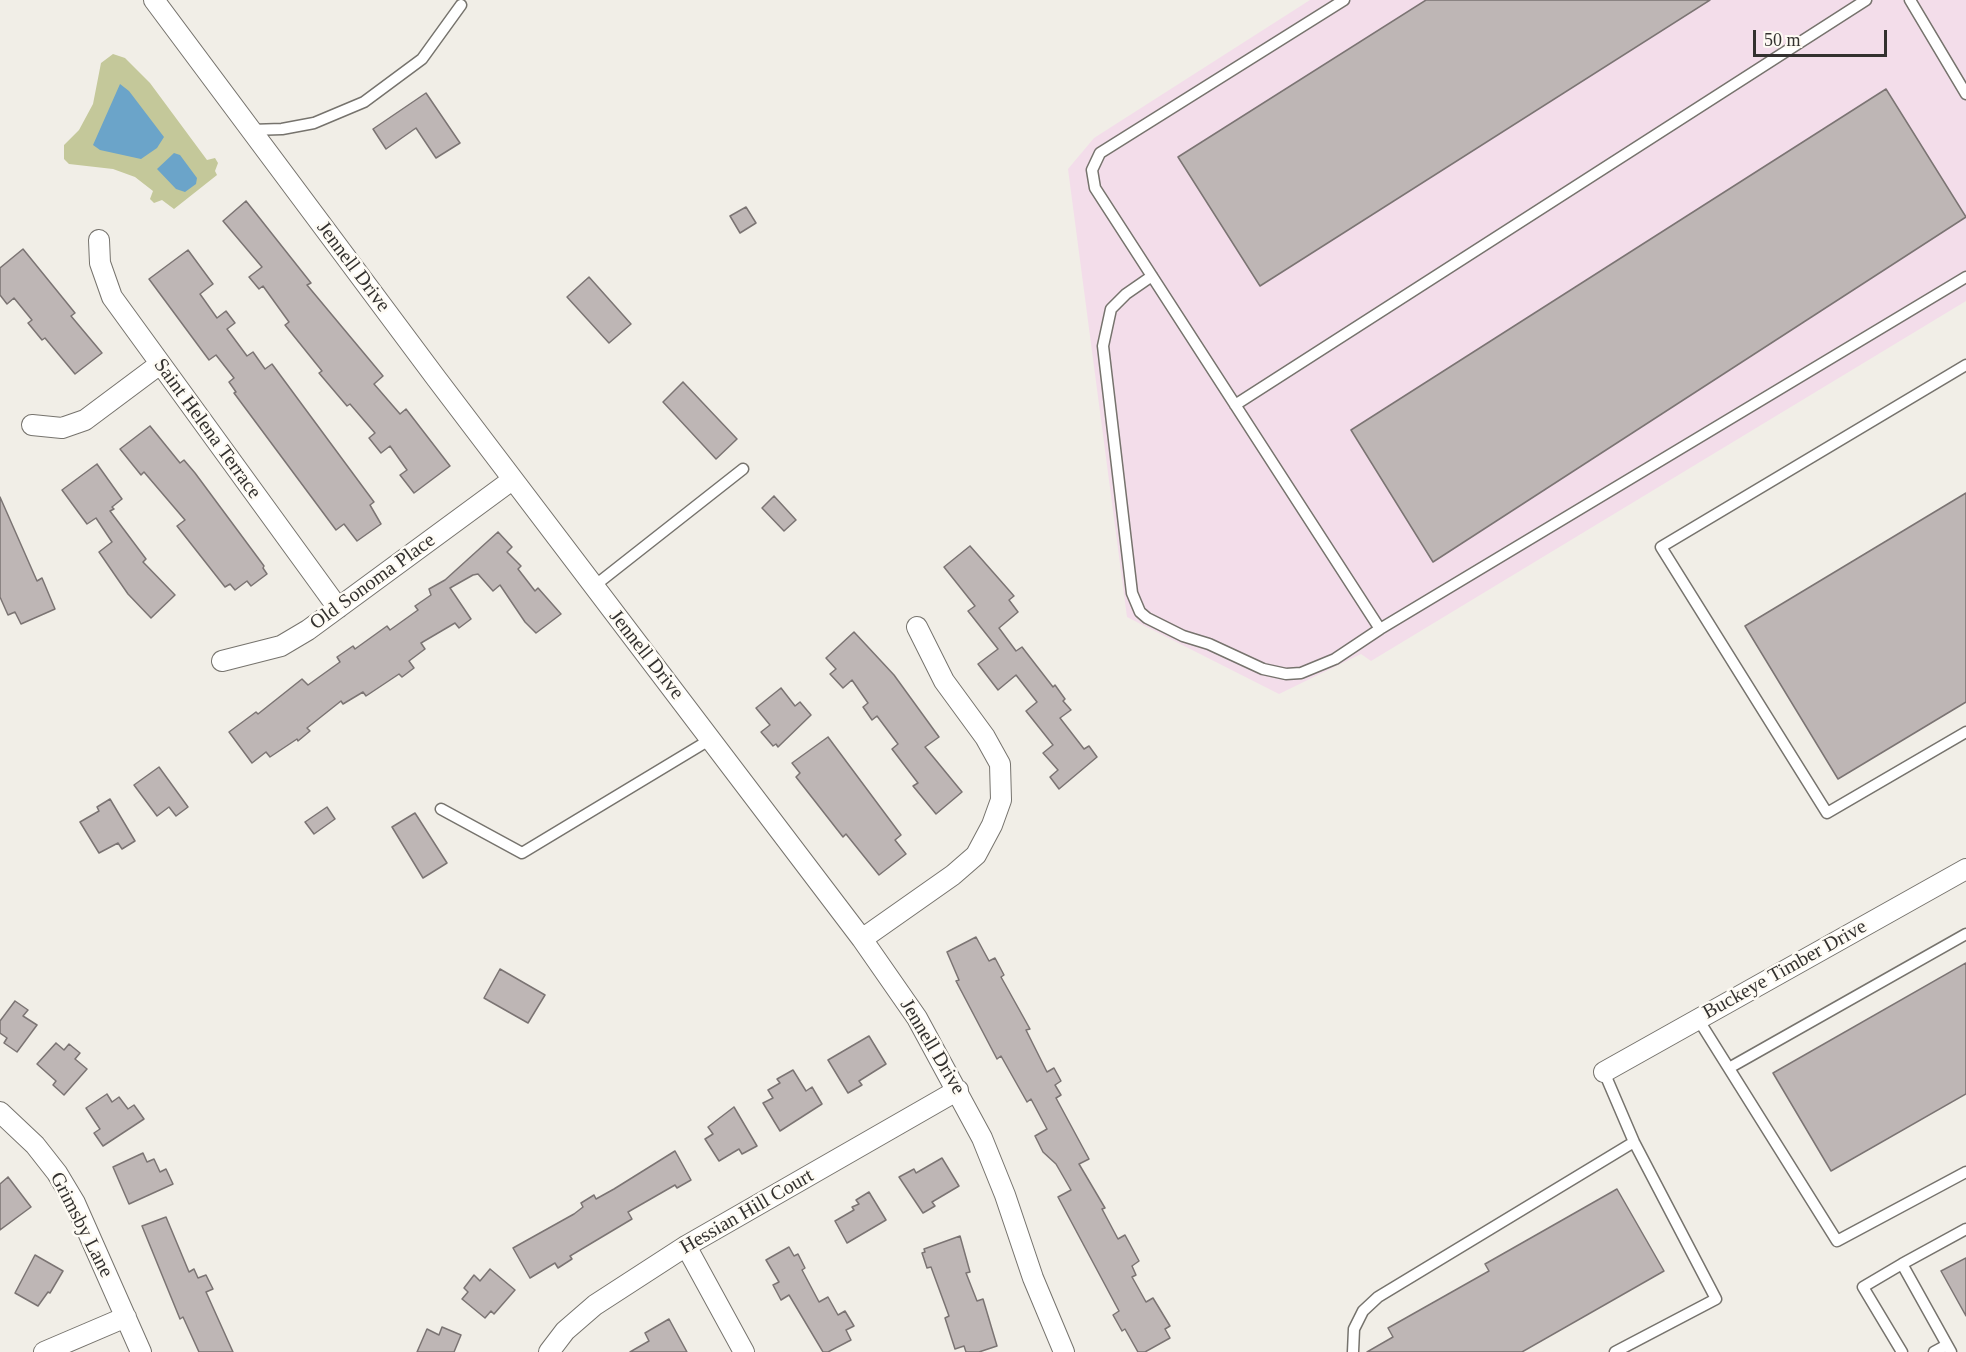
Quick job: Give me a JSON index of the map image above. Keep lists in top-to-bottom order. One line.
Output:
{"streets":{"street":["Jennell Drive","Saint Helena Terrace","Old Sonoma Place","Buckeye Timber Drive","Hessian Hill Court","Grimsby Lane"]},"crossings":[["Jennell Drive","Old Sonoma Place"],["Jennell Drive","Hessian Hill Court"],["Saint Helena Terrace","Old Sonoma Place"]],"scale_bar":"50 m"}
